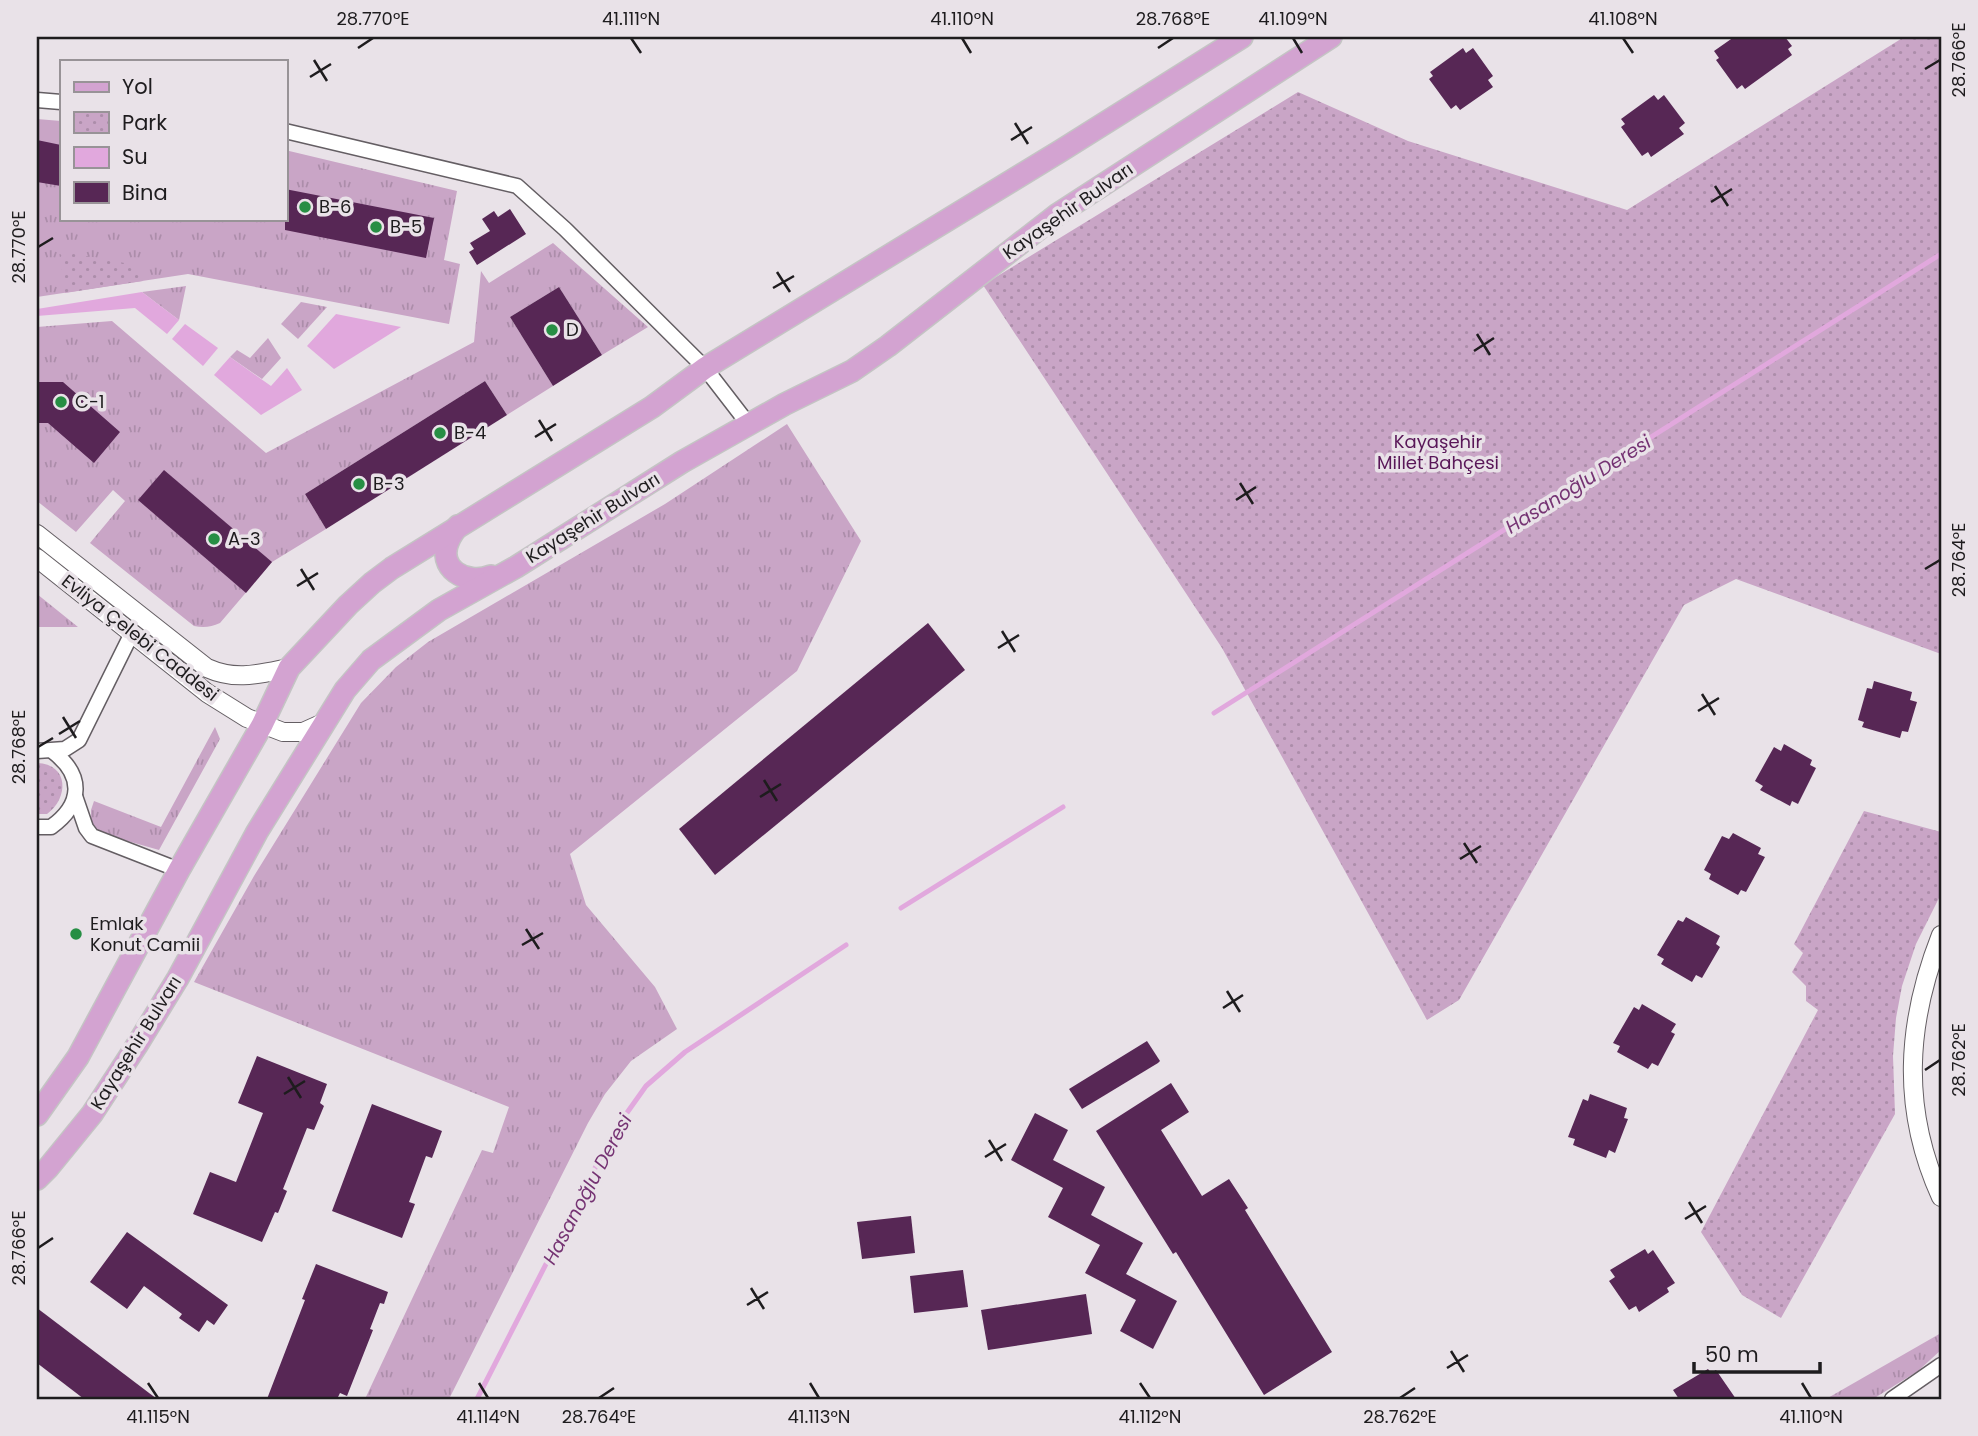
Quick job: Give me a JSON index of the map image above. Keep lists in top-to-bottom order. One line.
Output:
{"streets":{"main road":["Kayaşehir Bulvarı"],"street":["Evliya Çelebi Caddesi"]},"crossings":[["Kayaşehir Bulvarı","Evliya Çelebi Caddesi"]],"water":["Hasanoğlu Deresi"],"parks":["Kayaşehir Millet Bahçesi"],"places":["B-6","B-5","D","C-1","B-4","B-3","A-3","Emlak Konut Camii"],"legend":["Yol","Park","Su","Bina"],"scale_bar":"50 m","coordinates":["28.770°E","41.111°N","41.110°N","28.768°E","41.109°N","41.108°N","28.766°E","28.764°E","28.762°E","41.115°N","41.114°N","41.113°N","41.112°N"]}
